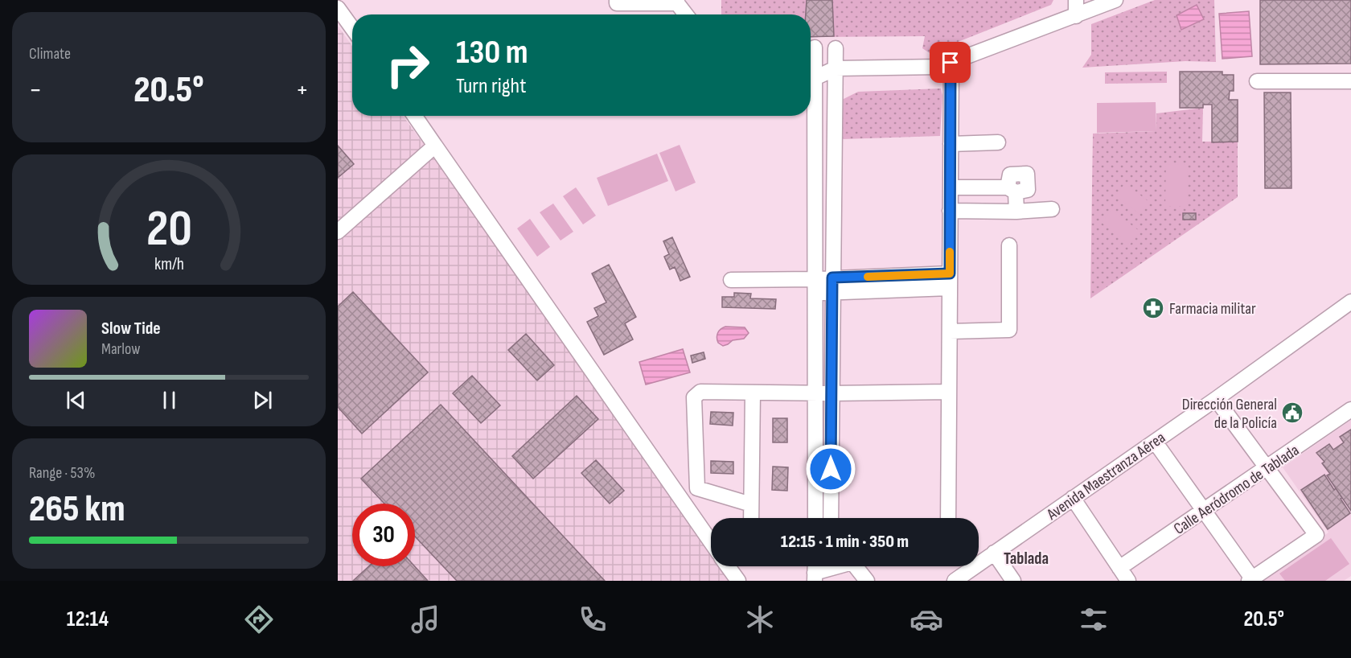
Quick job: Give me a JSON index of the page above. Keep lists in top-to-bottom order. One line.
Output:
{"streets":{"street":["Avenida Maestranza Aérea","Calle Aeródromo de Tablada"]},"districts":["Tablada"],"places":{"pharmacy":["Farmacia militar"],"public building":["Dirección General de la Policía"]},"page":{"tile":["Climate",["Range · 53%","265 km"]],"turn":["130 m","Turn right"],"heat":["−","20.5°","+"],"song":["Slow Tide","Marlow"],"limit":"30","trip":"12:15 · 1 min · 350 m","tabs":["12:14","20.5°"],"gauge":["20","km/h"]}}
